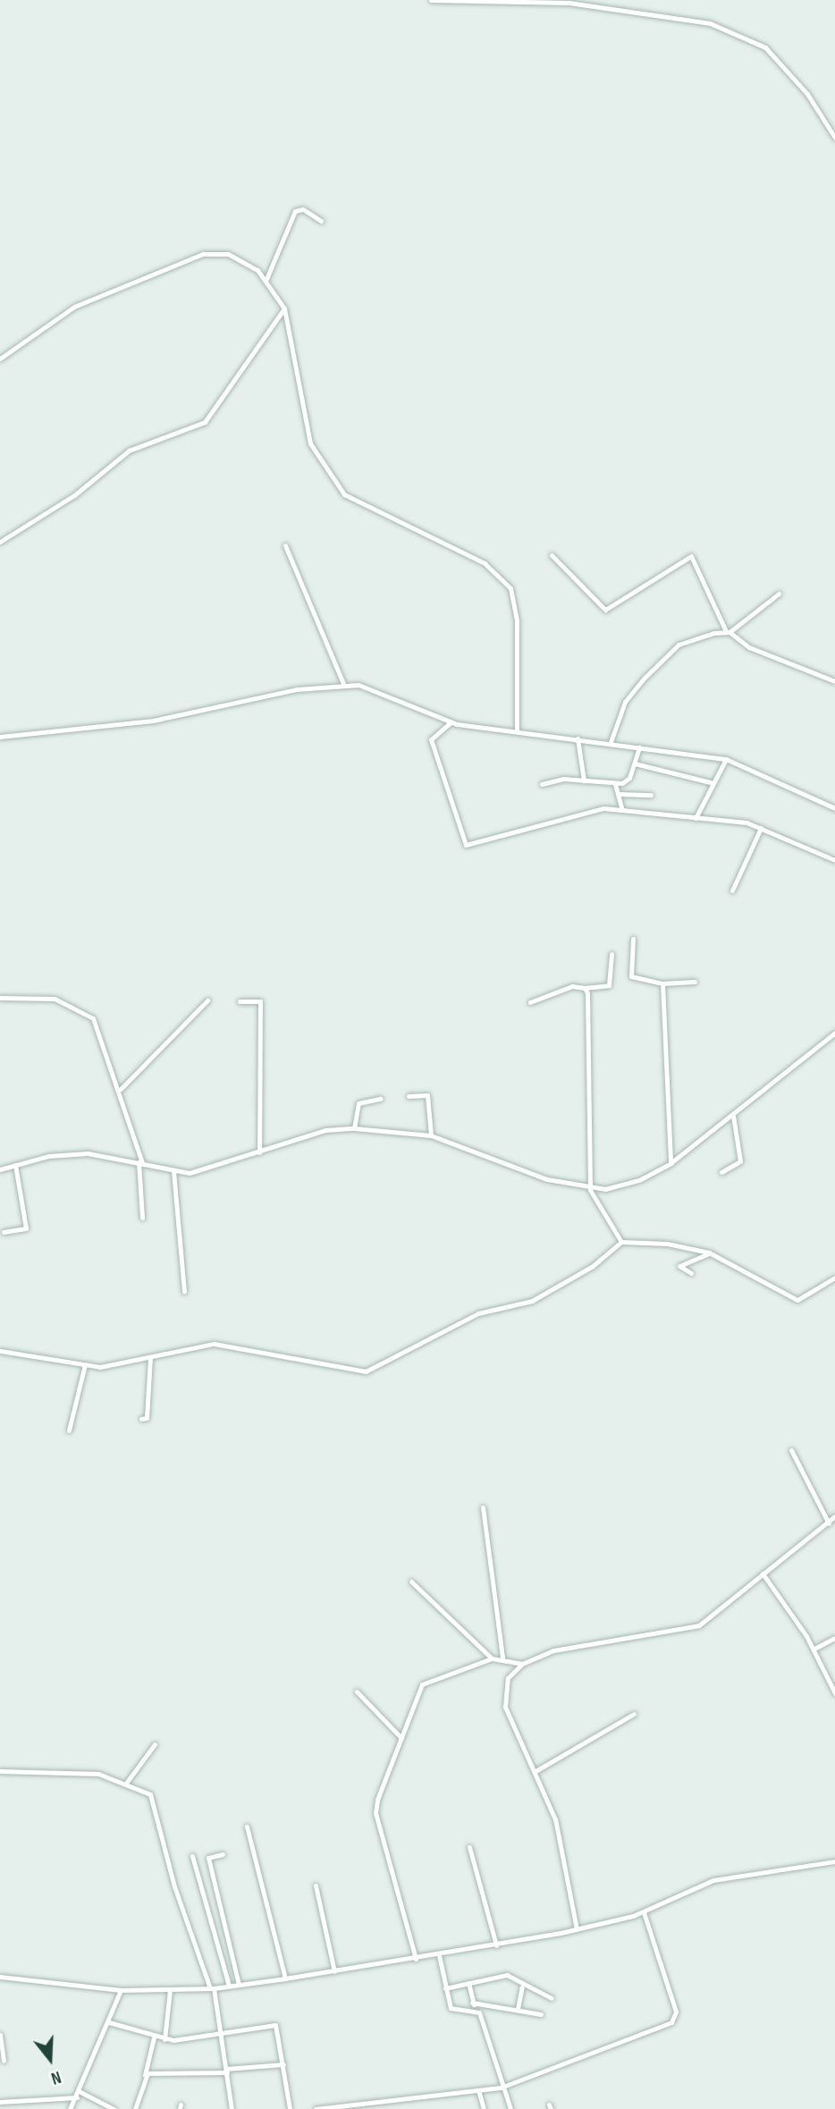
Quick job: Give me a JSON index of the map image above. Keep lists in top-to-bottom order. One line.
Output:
{"north":"bottom"}
